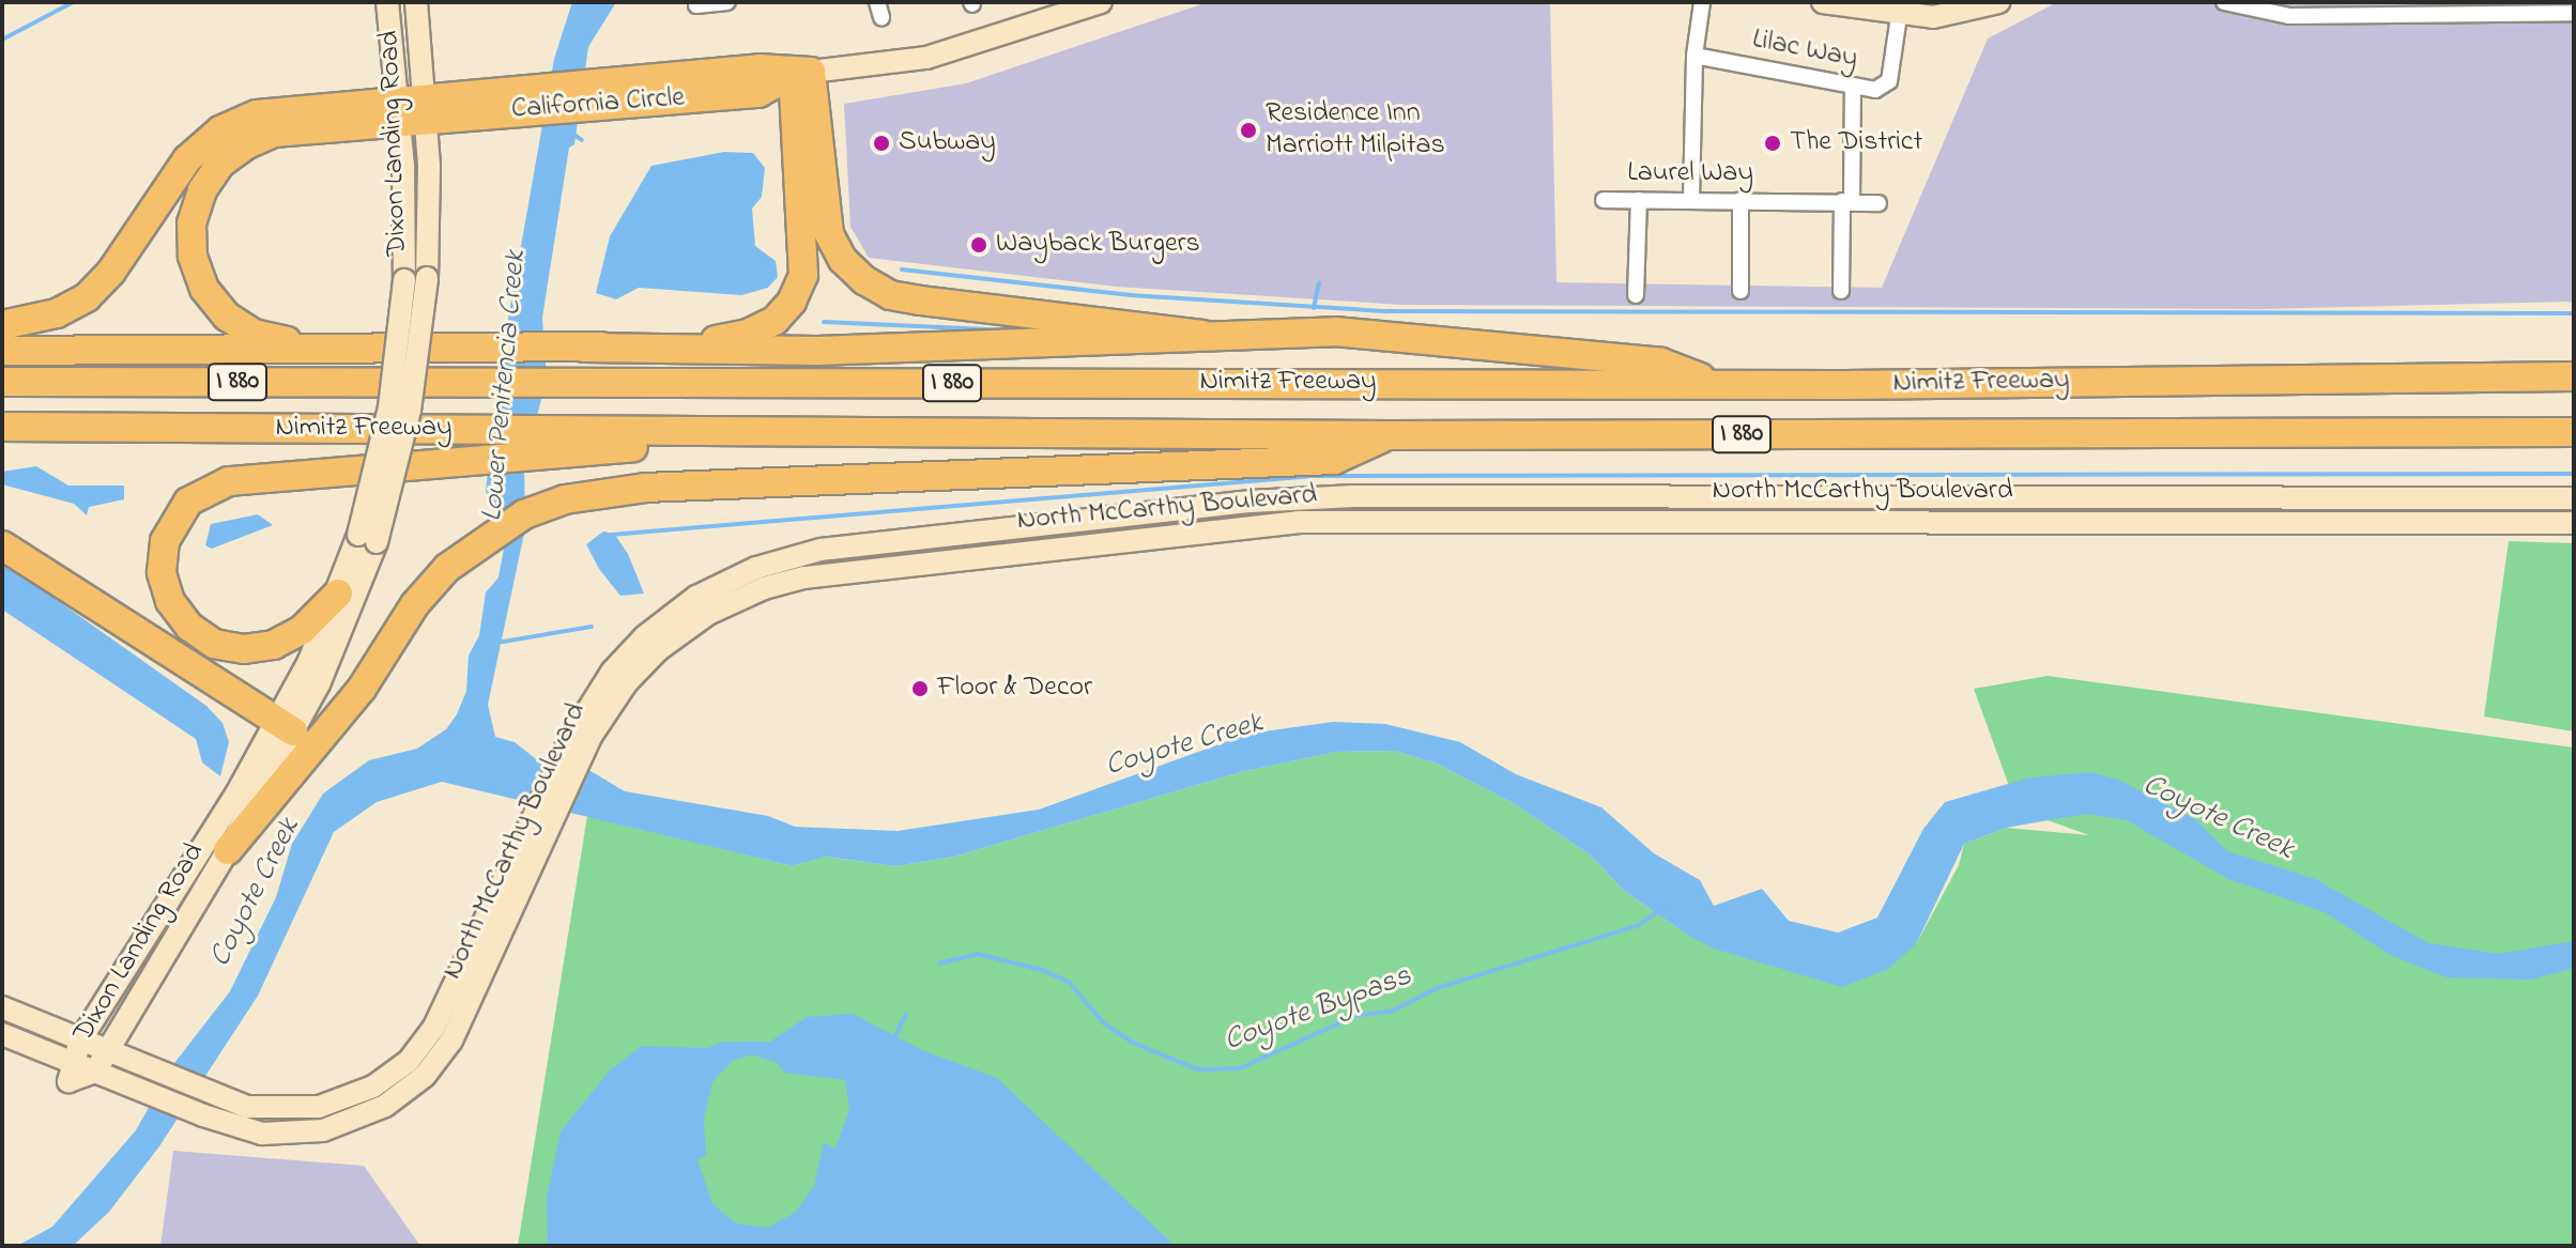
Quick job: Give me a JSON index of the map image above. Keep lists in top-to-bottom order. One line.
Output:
{"streets":{"highway":["California Circle","I 880","Nimitz Freeway"],"main road":["Dixon Landing Road","North McCarthy Boulevard"],"street":["Lilac Way","Laurel Way"]},"crossings":[["California Circle","Dixon Landing Road"],["Dixon Landing Road","North McCarthy Boulevard"]],"water":["Lower Penitencia Creek","Coyote Creek","Coyote Bypass"],"places":["Residence Inn Marriott Milpitas","Subway","The District","Wayback Burgers","Floor & Decor"]}
